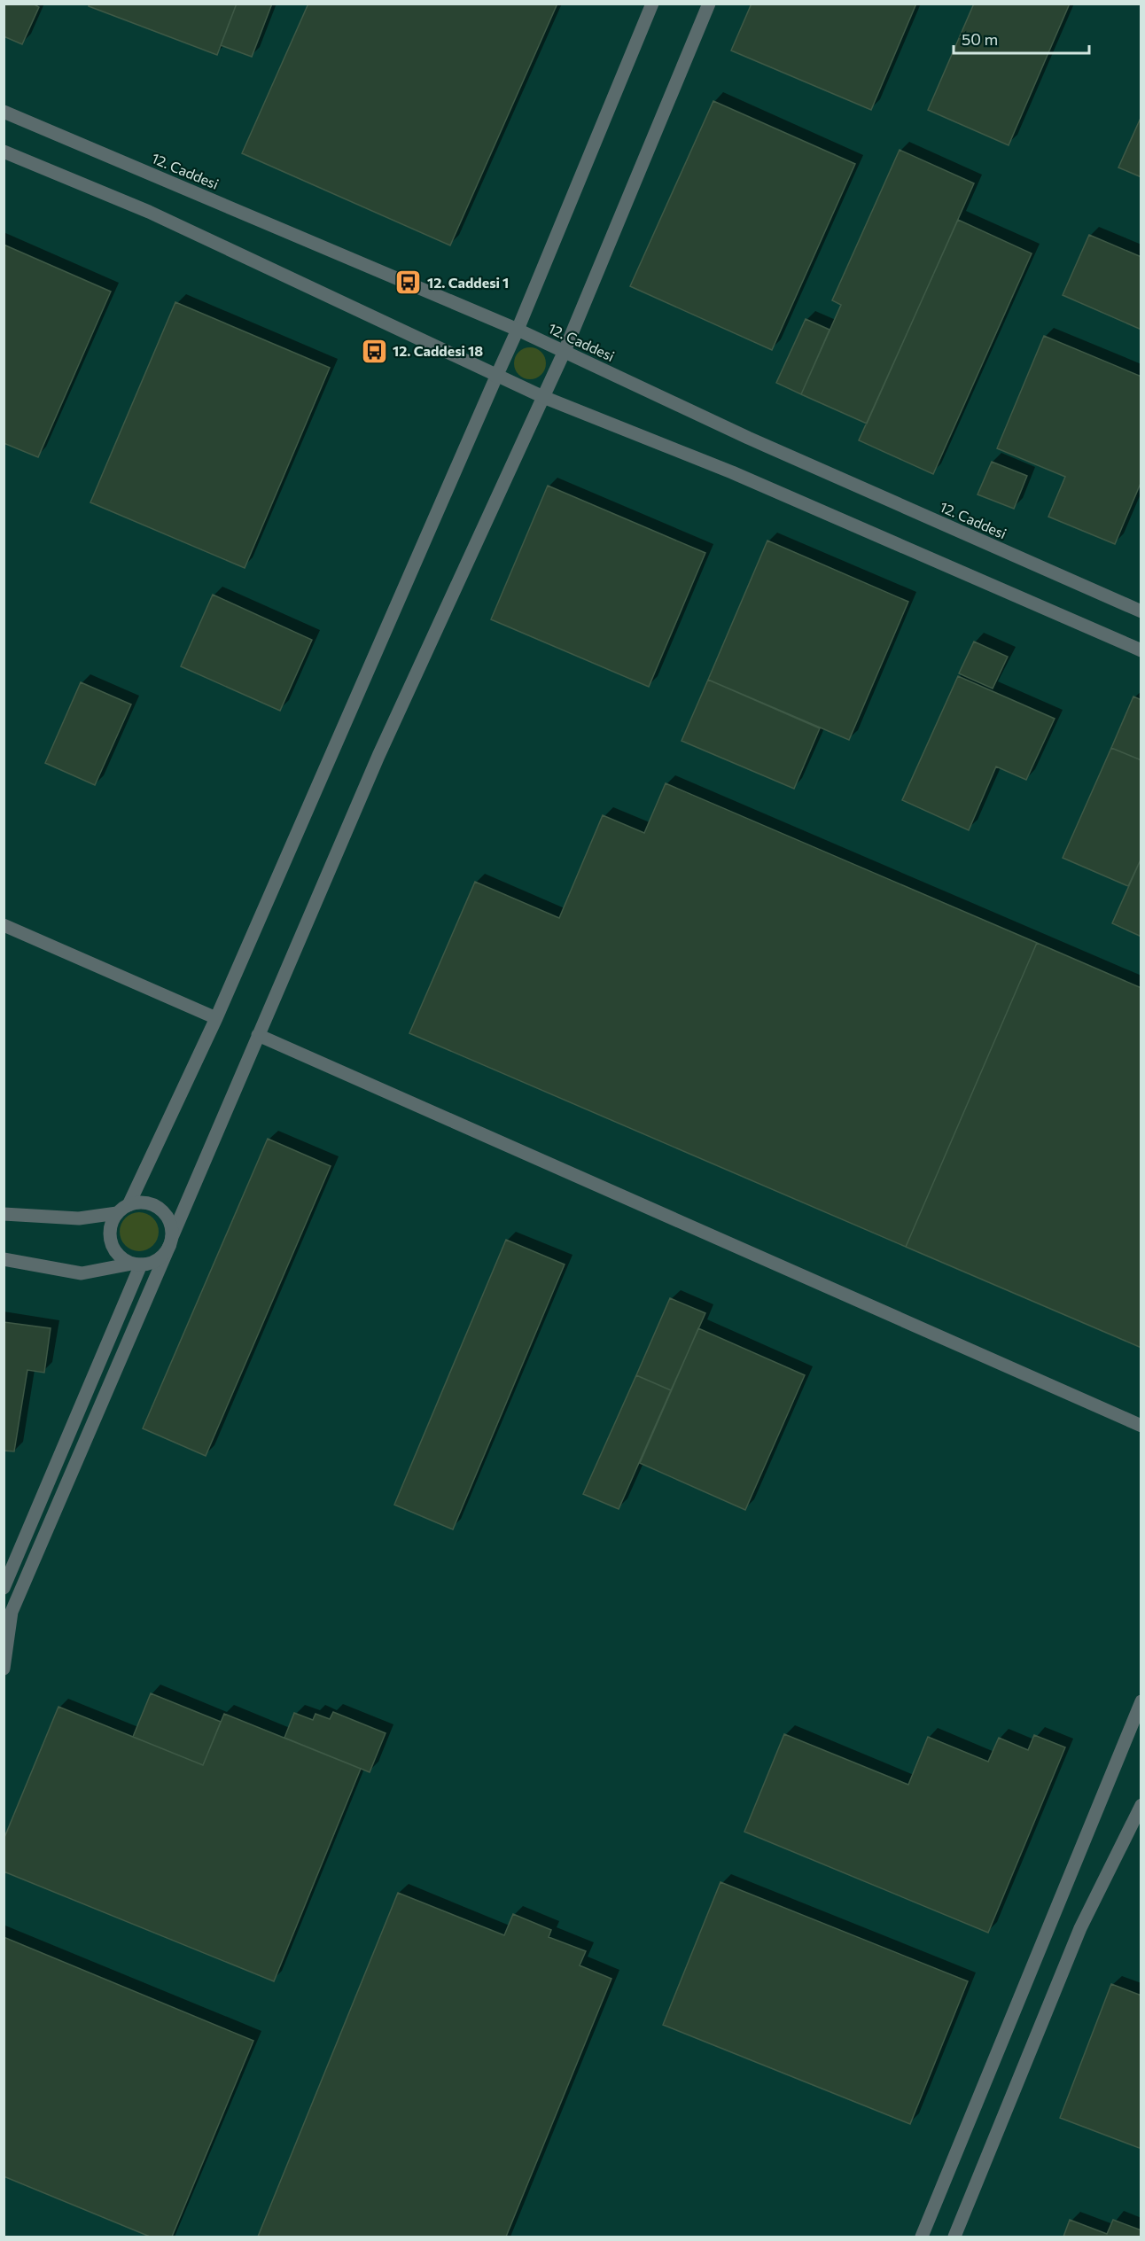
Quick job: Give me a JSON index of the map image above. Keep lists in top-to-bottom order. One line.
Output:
{"streets":{"street":["12. Caddesi"]},"places":{"bus stop":["12. Caddesi 1","12. Caddesi 18"]},"scale_bar":"50 m"}
